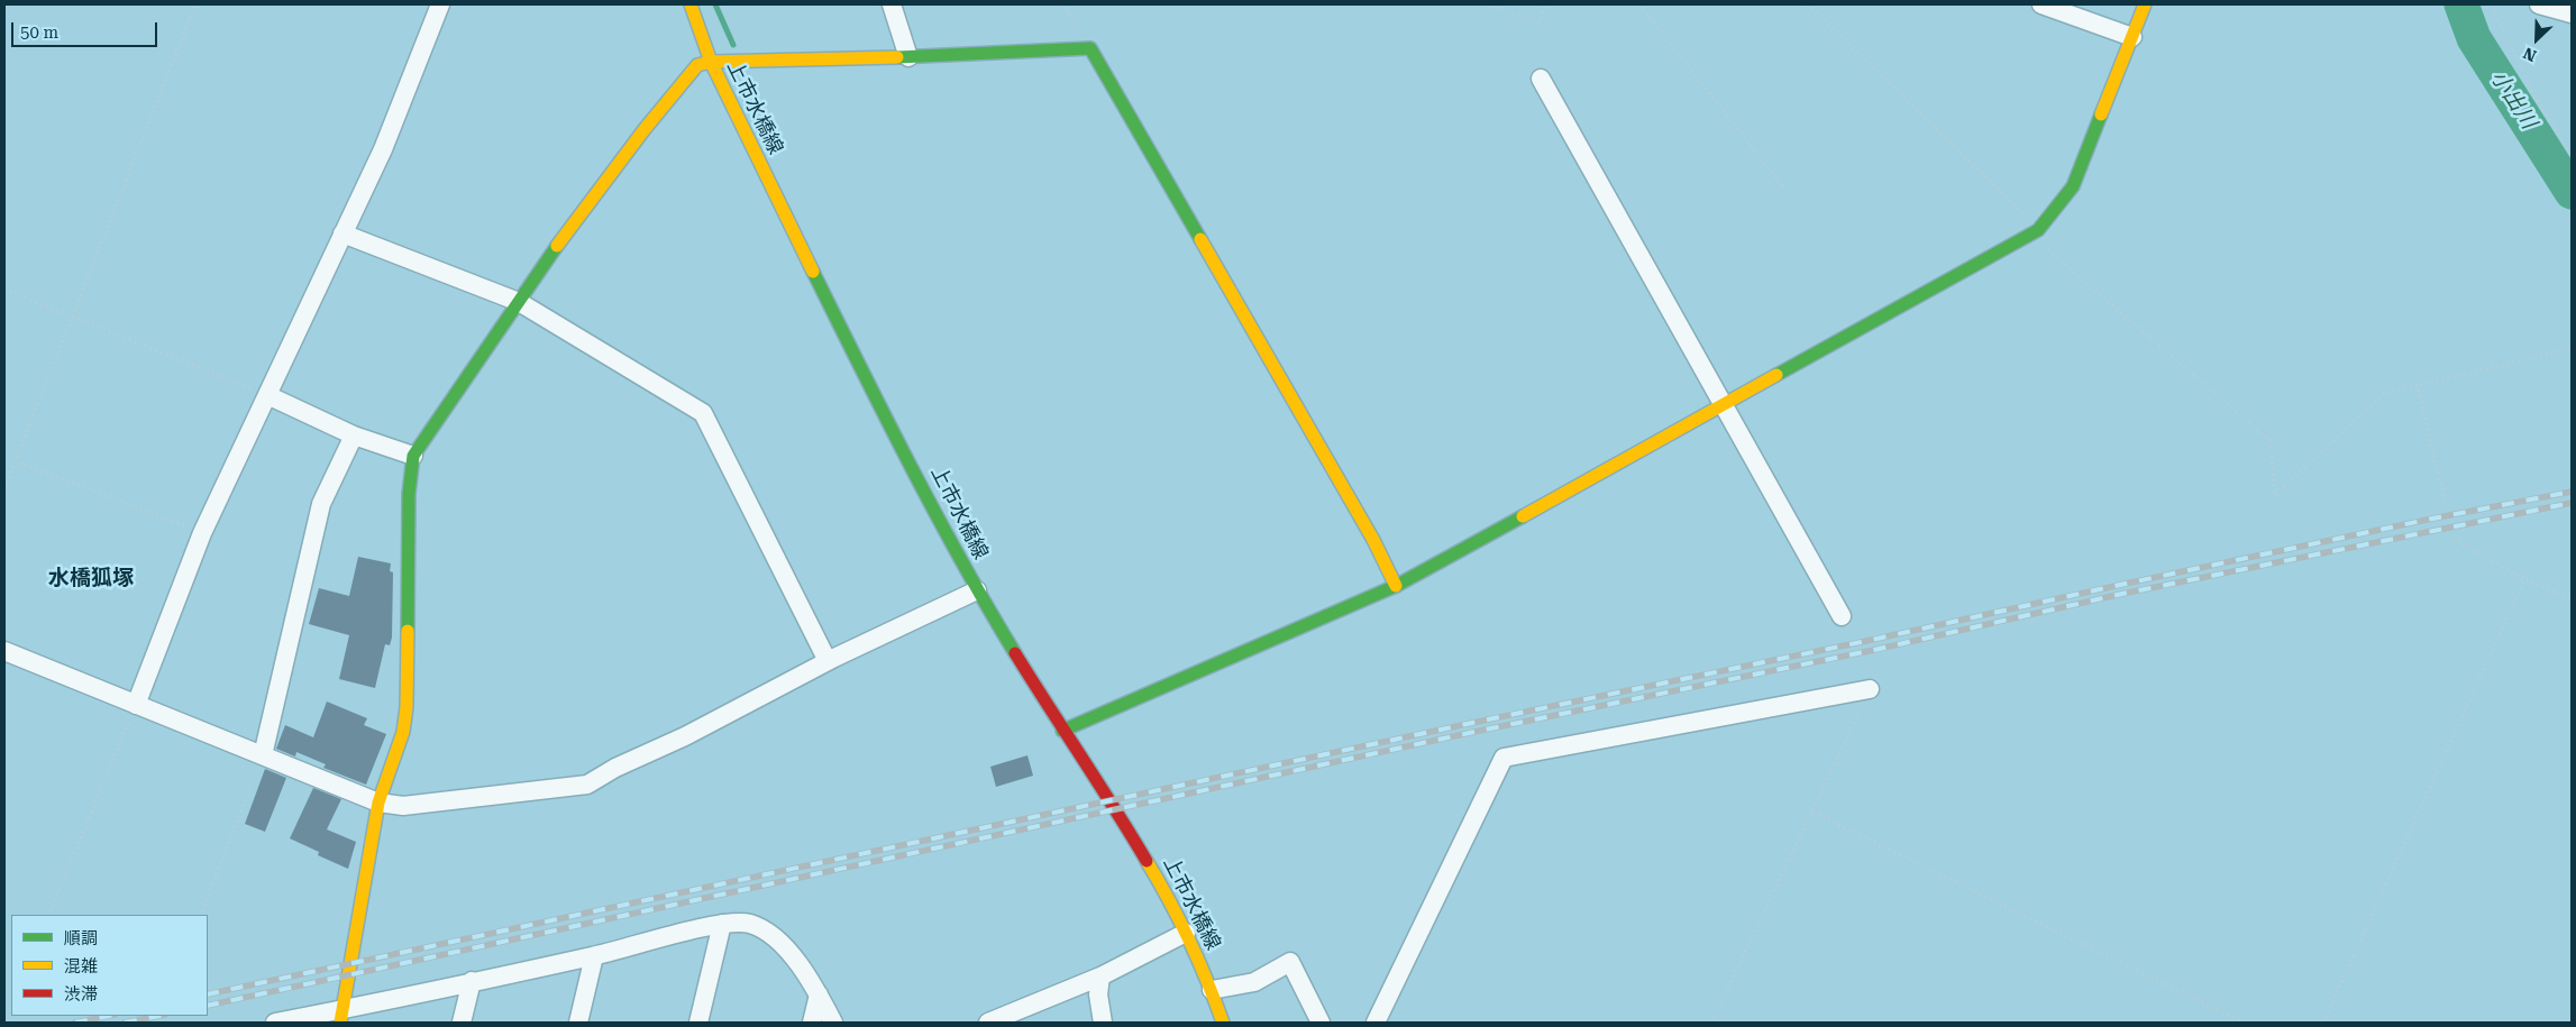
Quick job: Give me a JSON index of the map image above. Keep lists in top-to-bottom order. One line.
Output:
{"streets":{"street":["上市水橋線"]},"districts":["水橋狐塚"],"water":["小出川"],"legend":["順調","混雑","渋滞"],"scale_bar":"50 m","north":"bottom left"}
